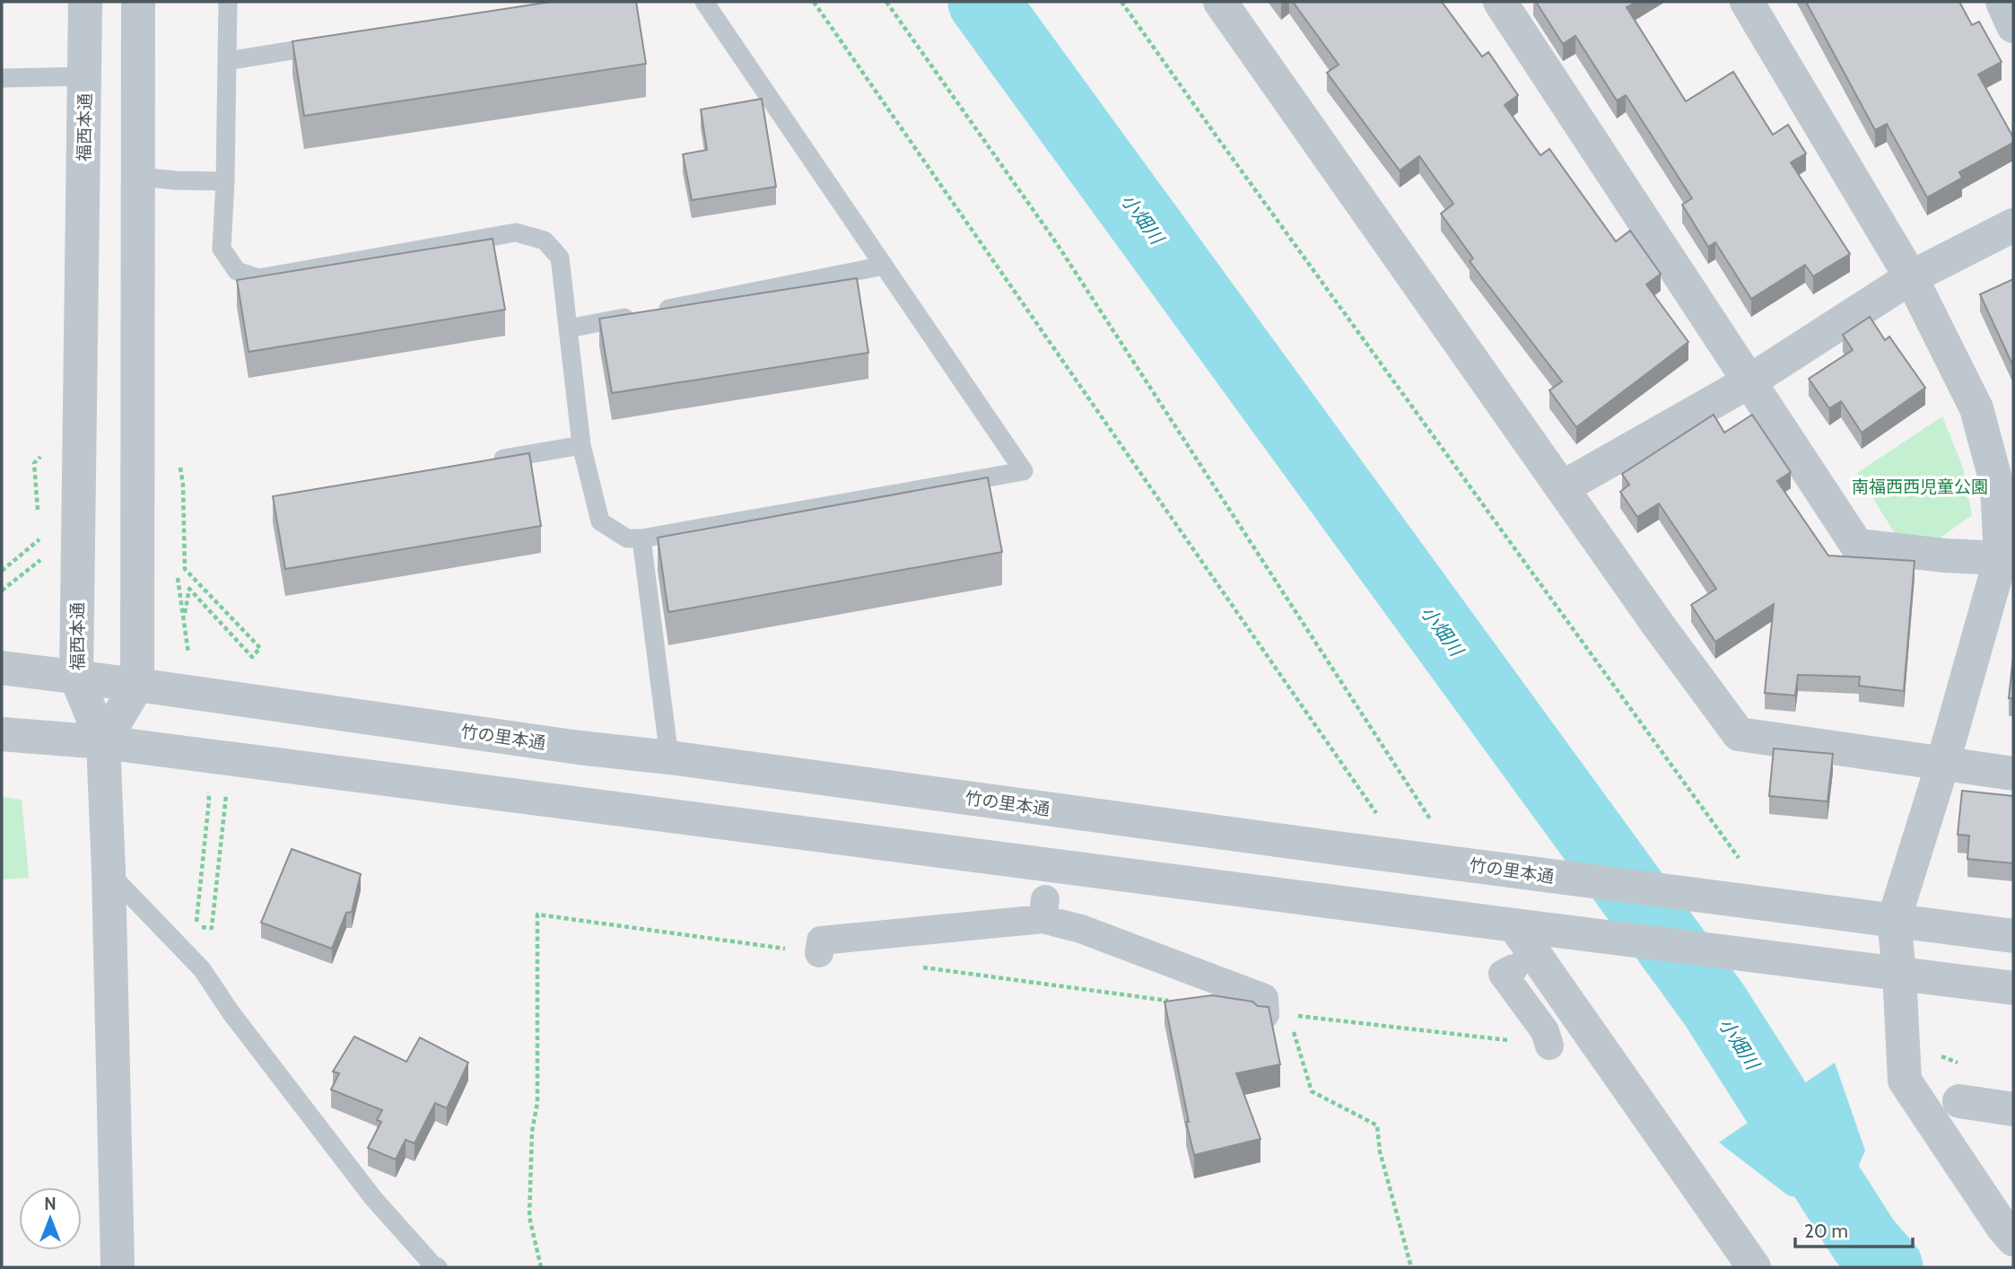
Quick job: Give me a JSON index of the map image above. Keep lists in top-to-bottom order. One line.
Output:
{"streets":{"street":["福西本通","竹の里本通"]},"crossings":[["福西本通","竹の里本通"]],"water":["小畑川"],"parks":["南福西西児童公園"],"scale_bar":"20 m","north":"top"}
